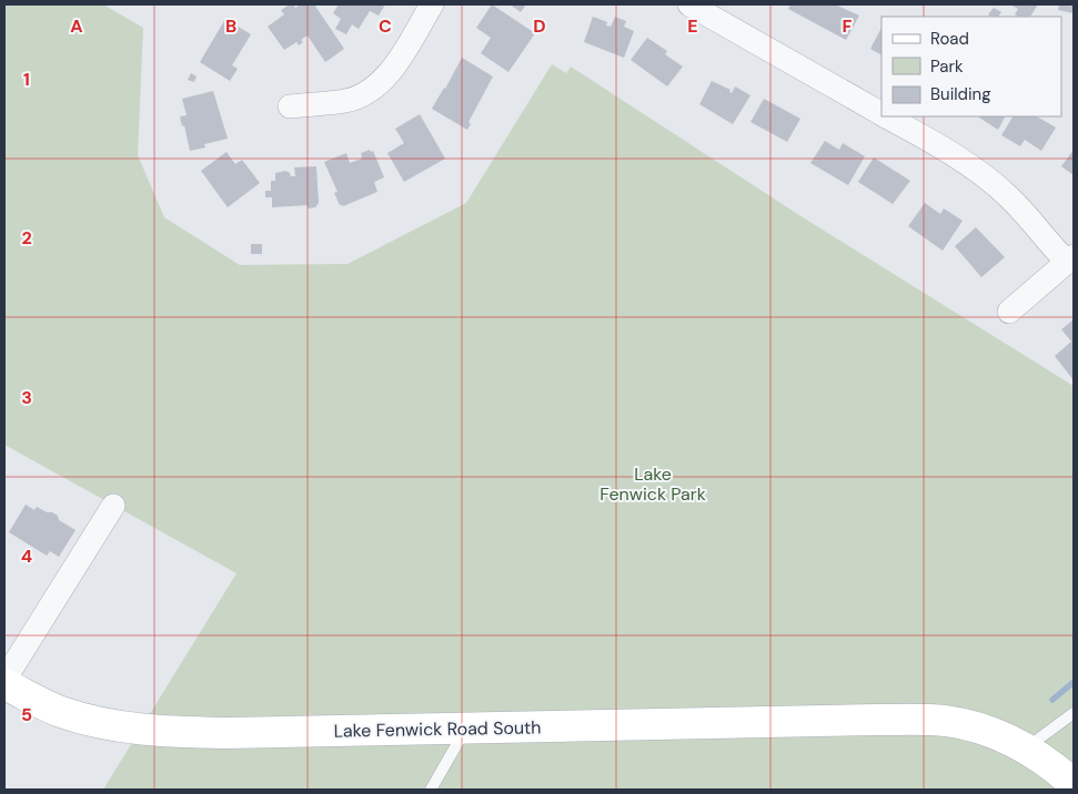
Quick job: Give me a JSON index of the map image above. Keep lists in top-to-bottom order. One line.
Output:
{"streets":{"street":["Lake Fenwick Road South"]},"parks":["Lake Fenwick Park"],"legend":["Road","Park","Building"],"grid":{"columns":["A","B","C","D","E","F"],"rows":["1","2","3","4","5"]}}
